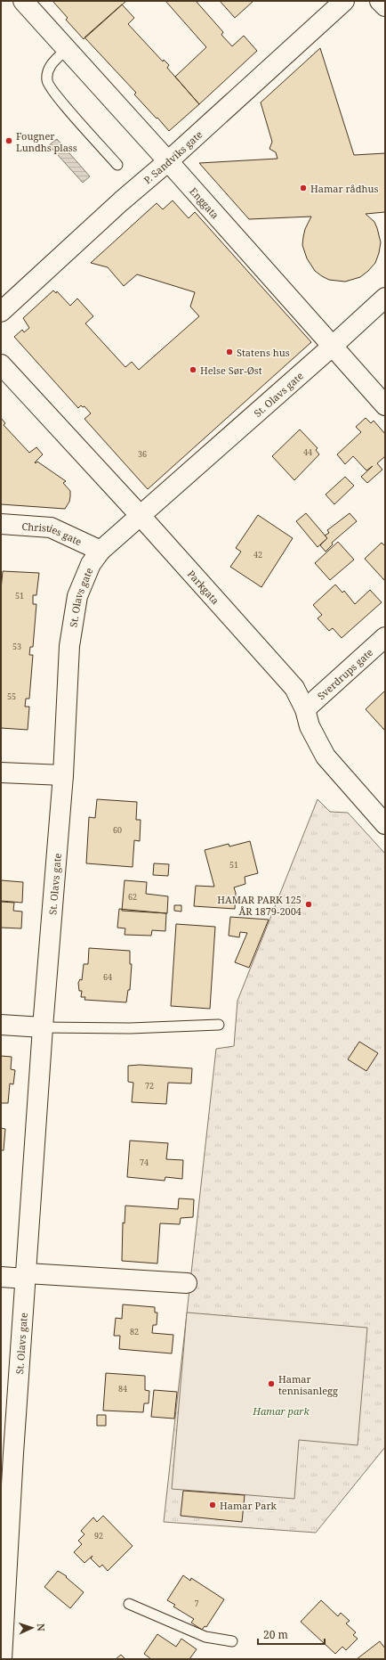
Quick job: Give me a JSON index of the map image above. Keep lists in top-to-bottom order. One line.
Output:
{"streets":{"main road":["P. Sandviks gate","Enggata","St. Olavs gate","Christies gate","Parkgata","Sverdrups gate"]},"crossings":[["P. Sandviks gate","Enggata"],["Enggata","St. Olavs gate"],["St. Olavs gate","Christies gate"],["St. Olavs gate","Parkgata"],["Parkgata","Sverdrups gate"]],"parks":["Hamar park"],"places":["Fougner Lundhs plass","Hamar rådhus","Statens hus","Helse Sør-Øst","HAMAR PARK 125 ÅR 1879-2004","Hamar tennisanlegg","Hamar Park"],"house_numbers":["44","36","42","51","53","55","60","51","62","64","72","74","82","84","92","7"],"scale_bar":"20 m","north":"right"}
